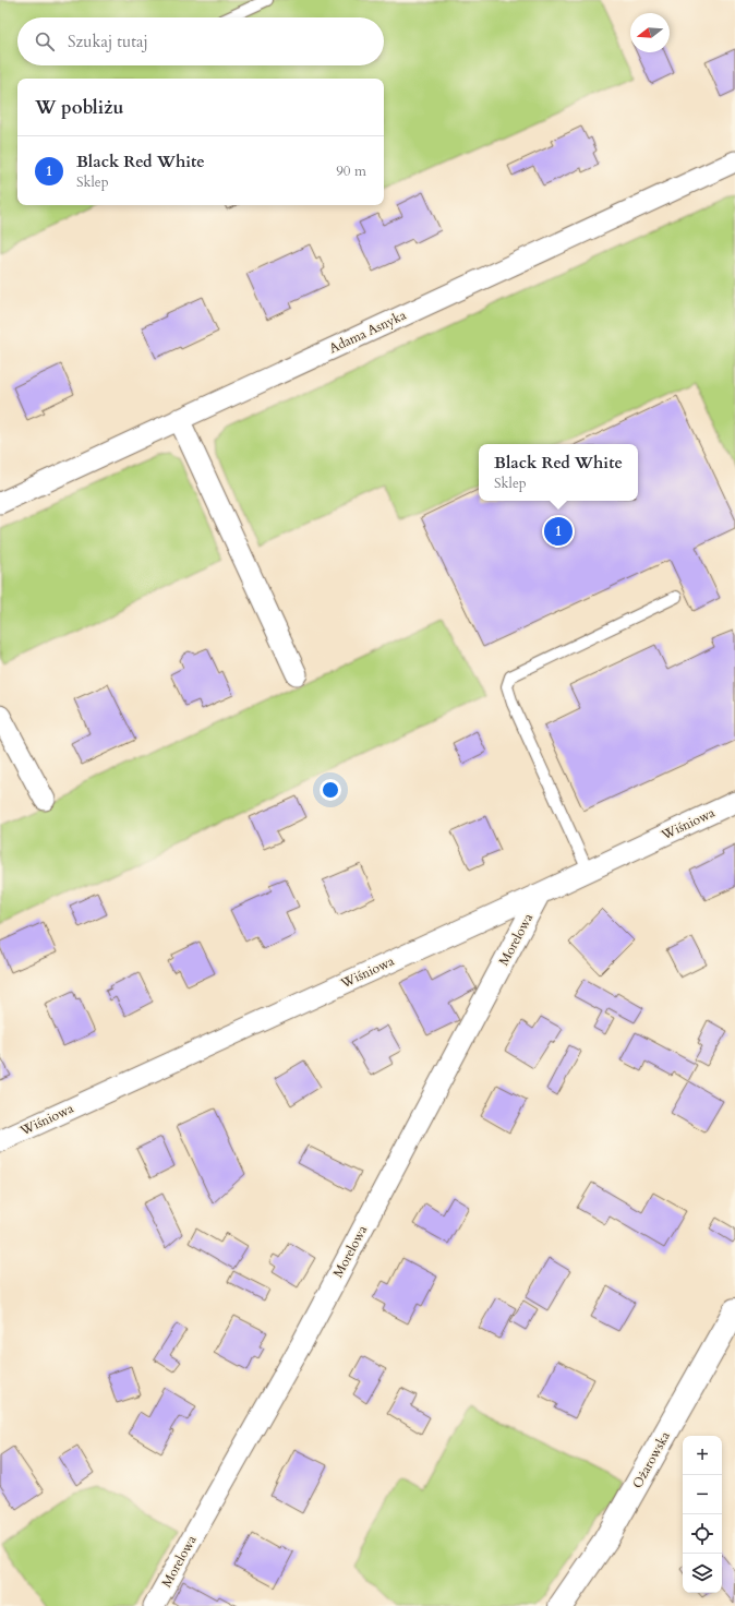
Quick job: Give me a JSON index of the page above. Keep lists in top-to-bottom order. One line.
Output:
{"streets":{"street":["Adama Asnyka","Wiśniowa","Morelowa","Ożarowska"]},"crossings":[["Wiśniowa","Morelowa"]],"north":"left","page":{"search":"Szukaj tutaj","heading":"W pobliżu","list":[{"mark":"1","name":"Black Red White","note":"Sklep","value":"90 m"}],"popup":["Black Red White","Sklep"],"pins":"1","map_buttons":["+","−"]}}
